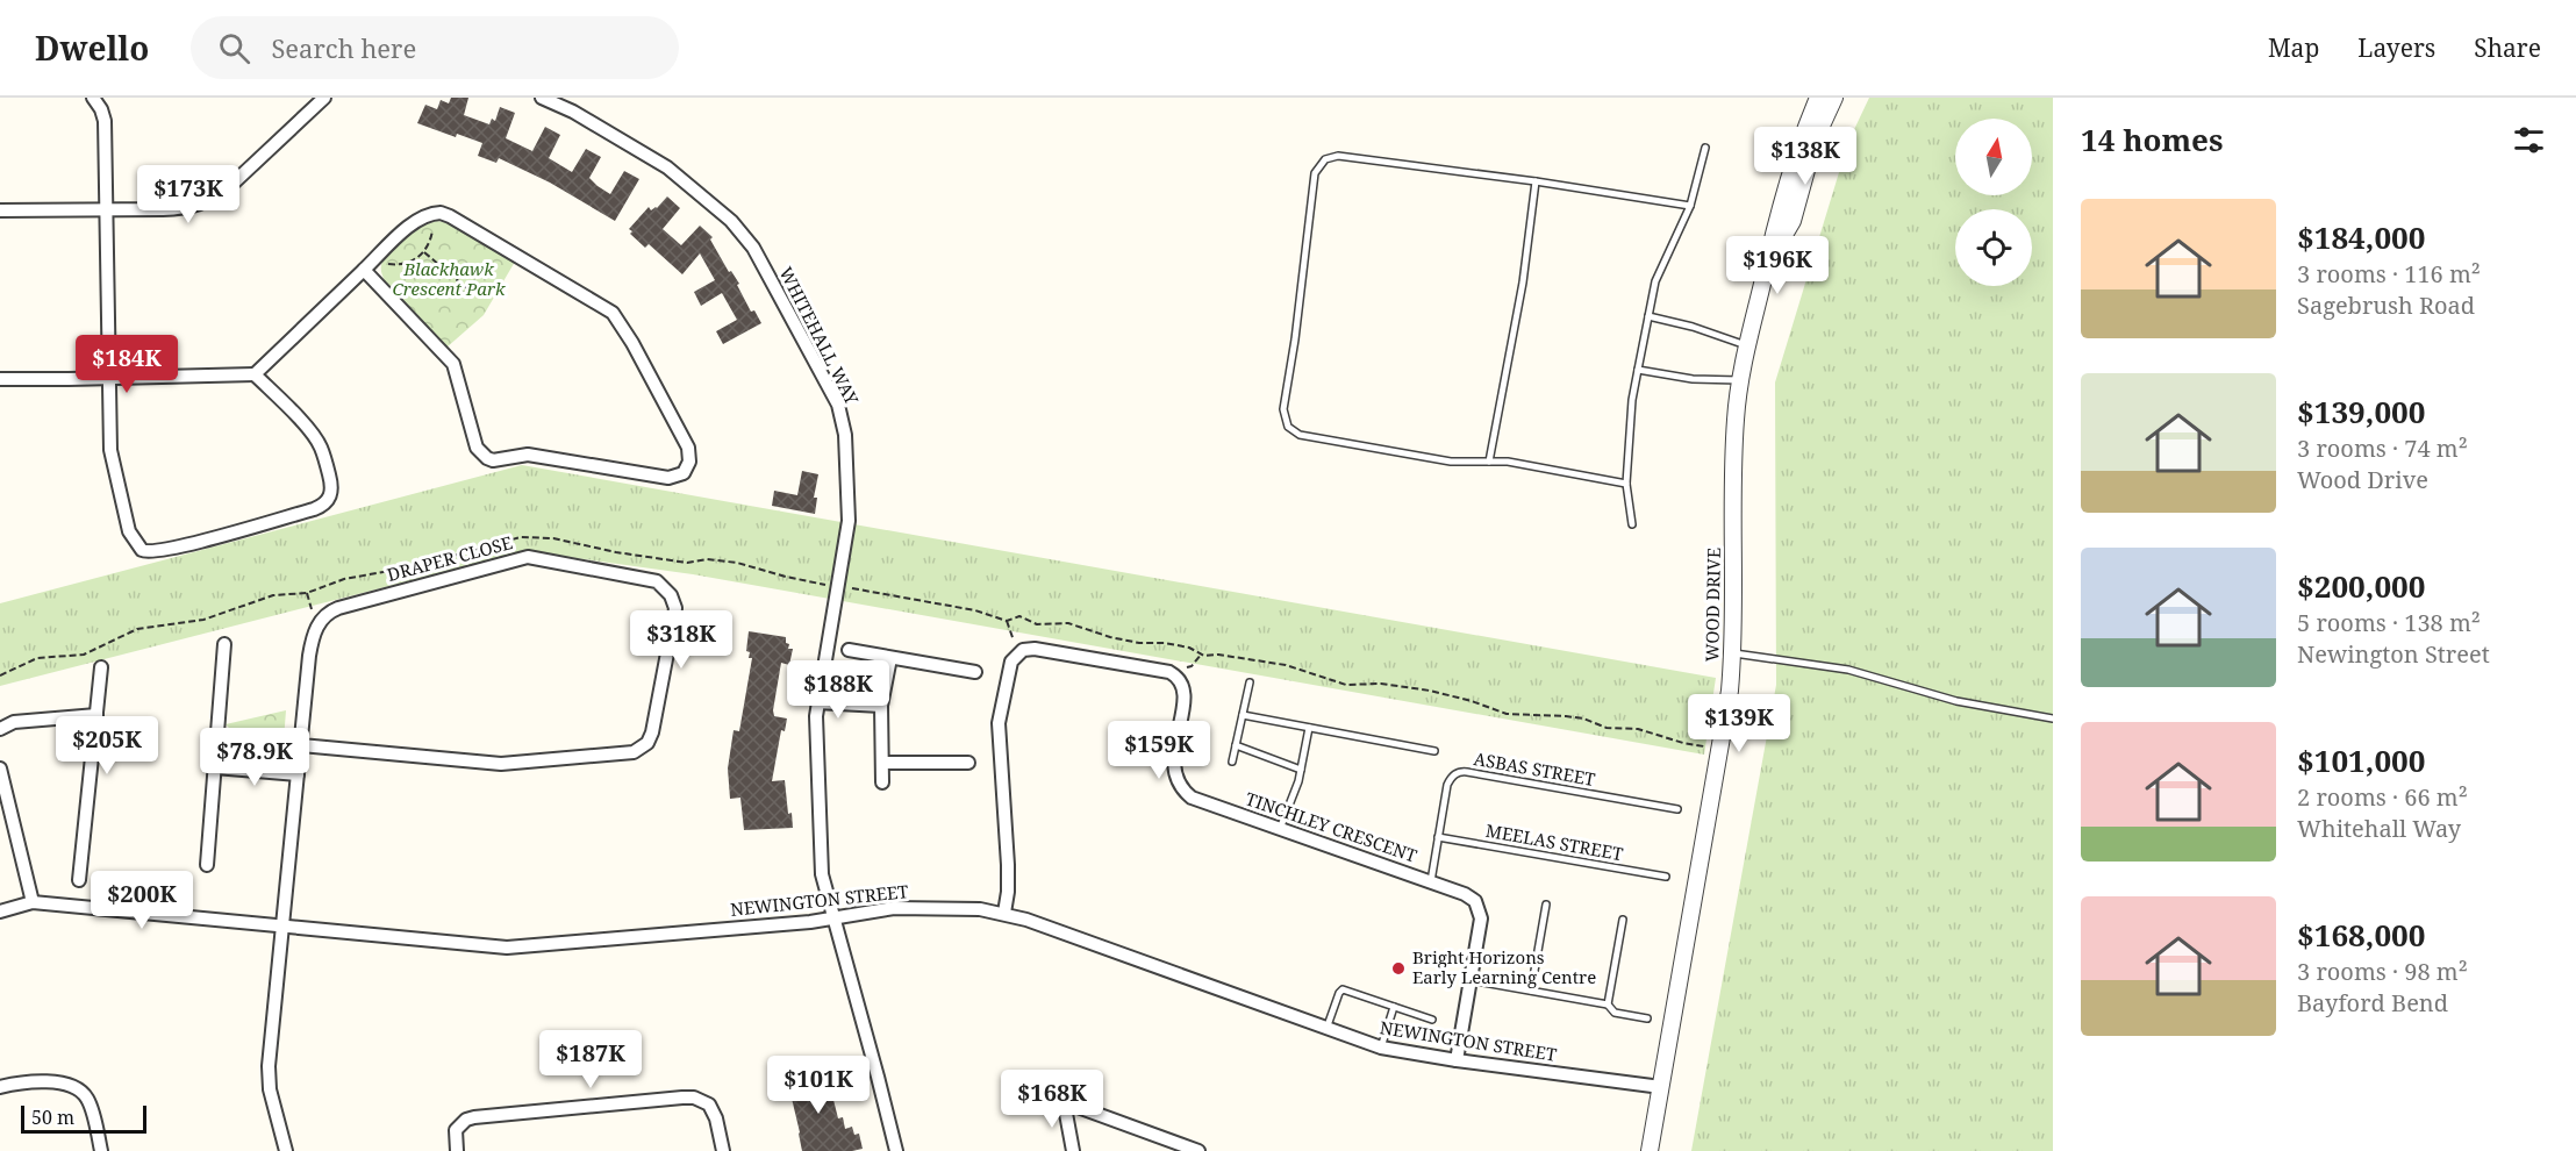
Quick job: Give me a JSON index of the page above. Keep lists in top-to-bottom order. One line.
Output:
{"streets":{"street":["WHITEHALL WAY","DRAPER CLOSE","WOOD DRIVE","TINCHLEY CRESCENT","NEWINGTON STREET"],"lane":["ASBAS STREET","MEELAS STREET"]},"crossings":[["WHITEHALL WAY","NEWINGTON STREET"],["WOOD DRIVE","NEWINGTON STREET"],["ASBAS STREET","TINCHLEY CRESCENT"],["ASBAS STREET","MEELAS STREET"],["TINCHLEY CRESCENT","NEWINGTON STREET"]],"parks":["Blackhawk Crescent Park"],"places":["Bright Horizons Early Learning Centre"],"scale_bar":"50 m","north":"top","page":{"header":"Dwello","search":"Search here","nav":["Map","Layers","Share"],"heading":"14 homes","price":["$138K","$173K","$196K","$184K","$318K","$188K","$139K","$205K","$159K","$78.9K","$200K","$187K","$101K","$168K"],"list":[{"name":"$184,000","note":"3 rooms · 116 m² · Sagebrush Road"},{"name":"$139,000","note":"3 rooms · 74 m² · Wood Drive"},{"name":"$200,000","note":"5 rooms · 138 m² · Newington Street"},{"name":"$101,000","note":"2 rooms · 66 m² · Whitehall Way"},{"name":"$168,000","note":"3 rooms · 98 m² · Bayford Bend"}],"scale":"50 m"}}
